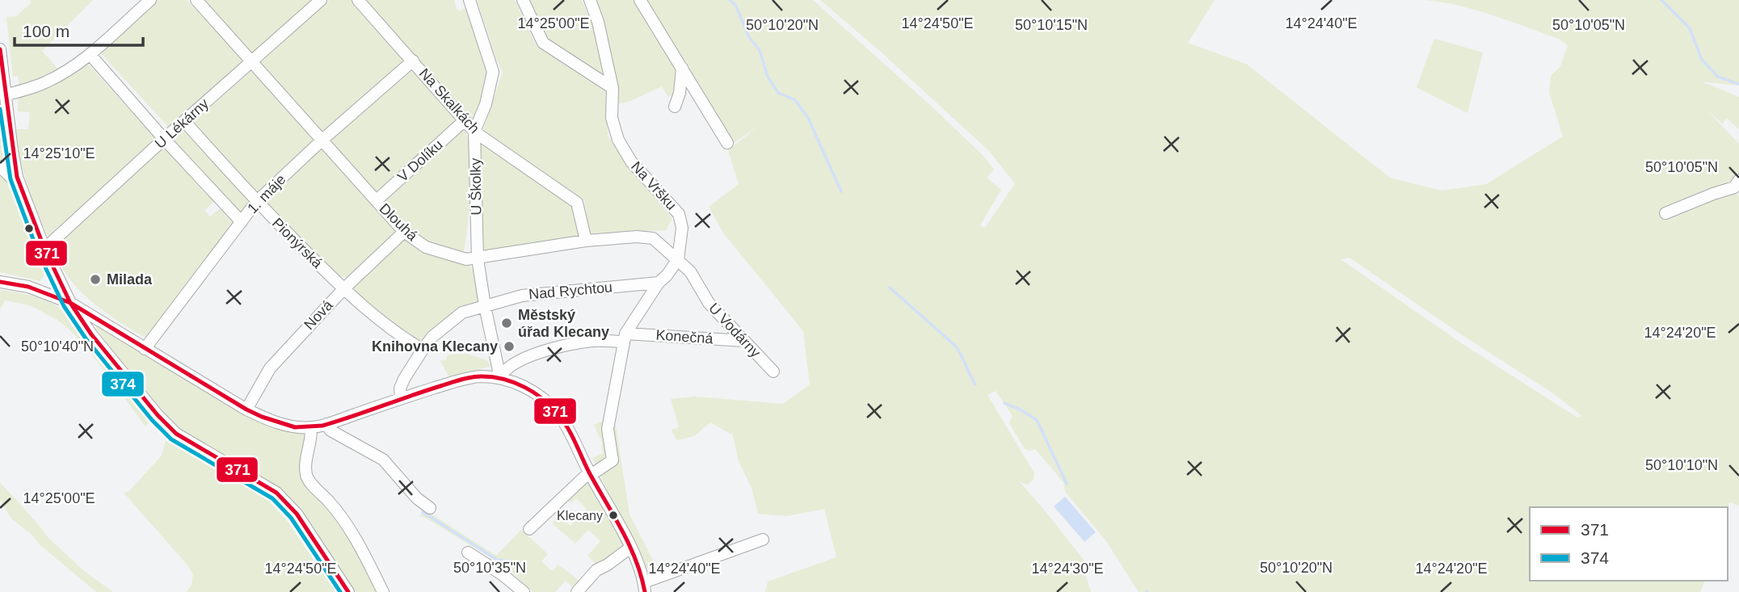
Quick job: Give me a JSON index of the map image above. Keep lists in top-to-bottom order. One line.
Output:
{"streets":{"street":["Na Skalkách","U Lékárny","V Dolíku","Na Vršku","U Školky","1. máje","Dlouhá","Pionýrská","Nad Rychtou","Nová","U Vodárny","Konečná"]},"crossings":[["Na Skalkách","V Dolíku"],["Na Skalkách","U Školky"],["Na Skalkách","1. máje"],["Na Skalkách","Dlouhá"],["U Lékárny","Dlouhá"],["U Lékárny","Pionýrská"],["V Dolíku","Dlouhá"],["Na Vršku","Dlouhá"],["Na Vršku","U Vodárny"],["U Školky","Dlouhá"],["U Školky","Nad Rychtou"],["U Školky","Konečná"],["1. máje","Dlouhá"],["1. máje","Pionýrská"],["Dlouhá","Nová"],["Dlouhá","U Vodárny"],["Pionýrská","Nová"],["U Vodárny","Konečná"]],"places":["Milada","Městský úřad Klecany","Knihovna Klecany","Klecany"],"lines":["transit line 371","transit line 374"],"legend":["371","374"],"scale_bar":"100 m","coordinates":["14°25'00\"E","14°24'50\"E","14°24'40\"E","50°10'20\"N","50°10'15\"N","50°10'05\"N","14°25'10\"E","14°24'20\"E","50°10'40\"N","50°10'10\"N","50°10'35\"N","14°24'30\"E"]}
